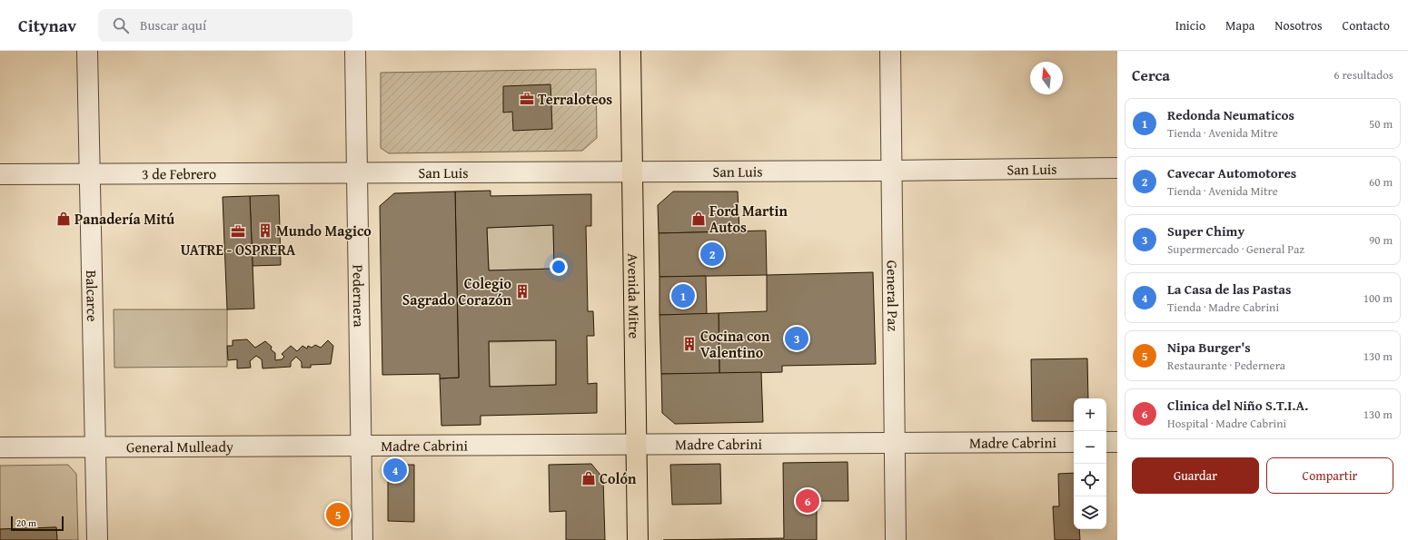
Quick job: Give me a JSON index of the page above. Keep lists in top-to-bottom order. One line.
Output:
{"streets":{"main road":["Avenida Mitre"],"street":["San Luis","3 de Febrero","Pedernera","General Paz","Balcarce","Madre Cabrini","General Mulleady"]},"crossings":[["San Luis","3 de Febrero"],["San Luis","Pedernera"],["San Luis","Avenida Mitre"],["San Luis","General Paz"],["3 de Febrero","Pedernera"],["3 de Febrero","Balcarce"],["Pedernera","Madre Cabrini"],["Pedernera","General Mulleady"],["Avenida Mitre","Madre Cabrini"],["General Paz","Madre Cabrini"],["Balcarce","General Mulleady"],["Madre Cabrini","General Mulleady"]],"places":{"office":["Terraloteos","UATRE - OSPRERA"],"shop":["Panadería Mitú","Ford Martin Autos","Colón"],"building":["Mundo Magico","Colegio Sagrado Corazón","Cocina con Valentino"]},"scale_bar":"20 m","north":"top","page":{"header":"Citynav","search":"Buscar aquí","nav":["Inicio","Mapa","Nosotros","Contacto"],"heading":["Cerca","6 resultados"],"list":[{"mark":"1","name":"Redonda Neumaticos","note":"Tienda · Avenida Mitre","value":"50 m"},{"mark":"2","name":"Cavecar Automotores","note":"Tienda · Avenida Mitre","value":"60 m"},{"mark":"3","name":"Super Chimy","note":"Supermercado · General Paz","value":"90 m"},{"mark":"4","name":"La Casa de las Pastas","note":"Tienda · Madre Cabrini","value":"100 m"},{"mark":"5","name":"Nipa Burger's","note":"Restaurante · Pedernera","value":"130 m"},{"mark":"6","name":"Clinica del Niño S.T.I.A.","note":"Hospital · Madre Cabrini","value":"130 m"}],"pins":["2","1","3","4","6","5"],"map_buttons":["+","−"],"buttons":["Guardar","Compartir"],"scale":"20 m"}}
